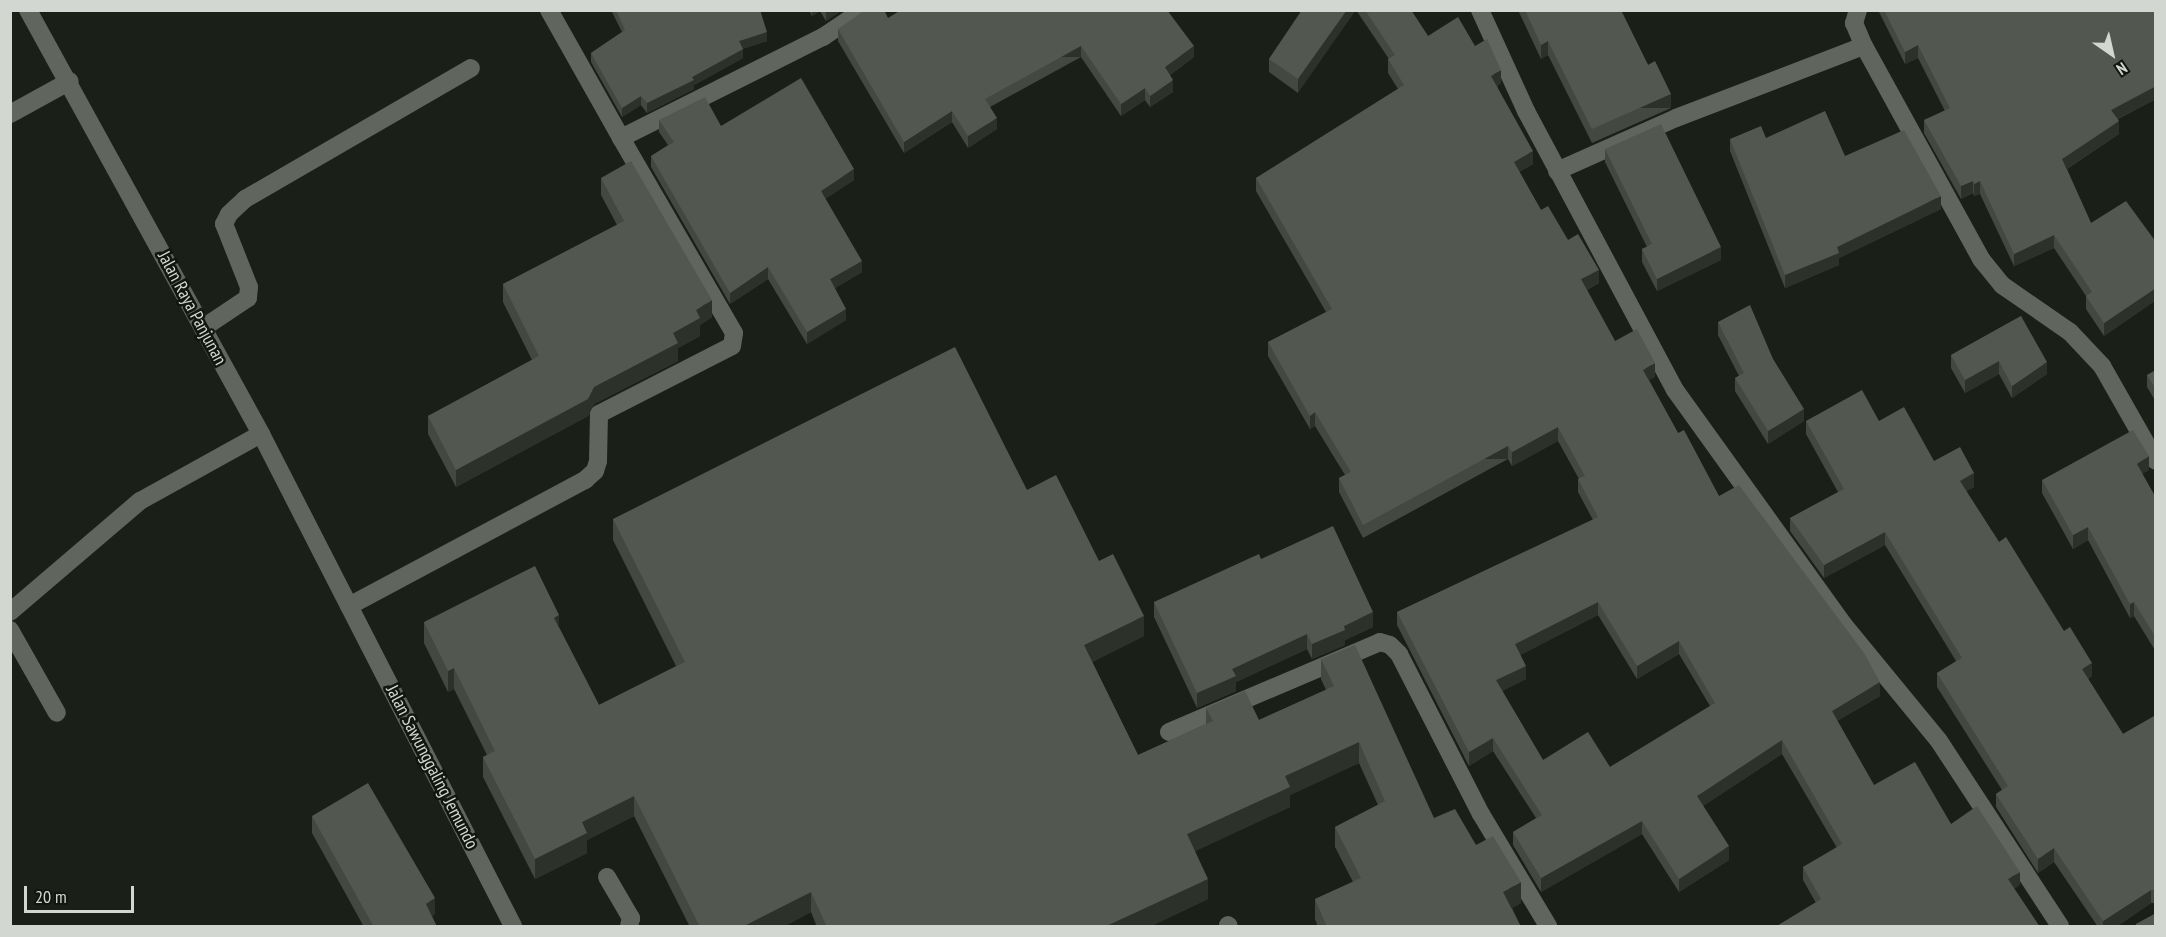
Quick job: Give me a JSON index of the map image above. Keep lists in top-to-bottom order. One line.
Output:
{"streets":{"street":["Jalan Raya Panjunan","Jalan Sawunggaling Jemundo"]},"crossings":[["Jalan Raya Panjunan","Jalan Sawunggaling Jemundo"]],"scale_bar":"20 m","north":"bottom right"}
